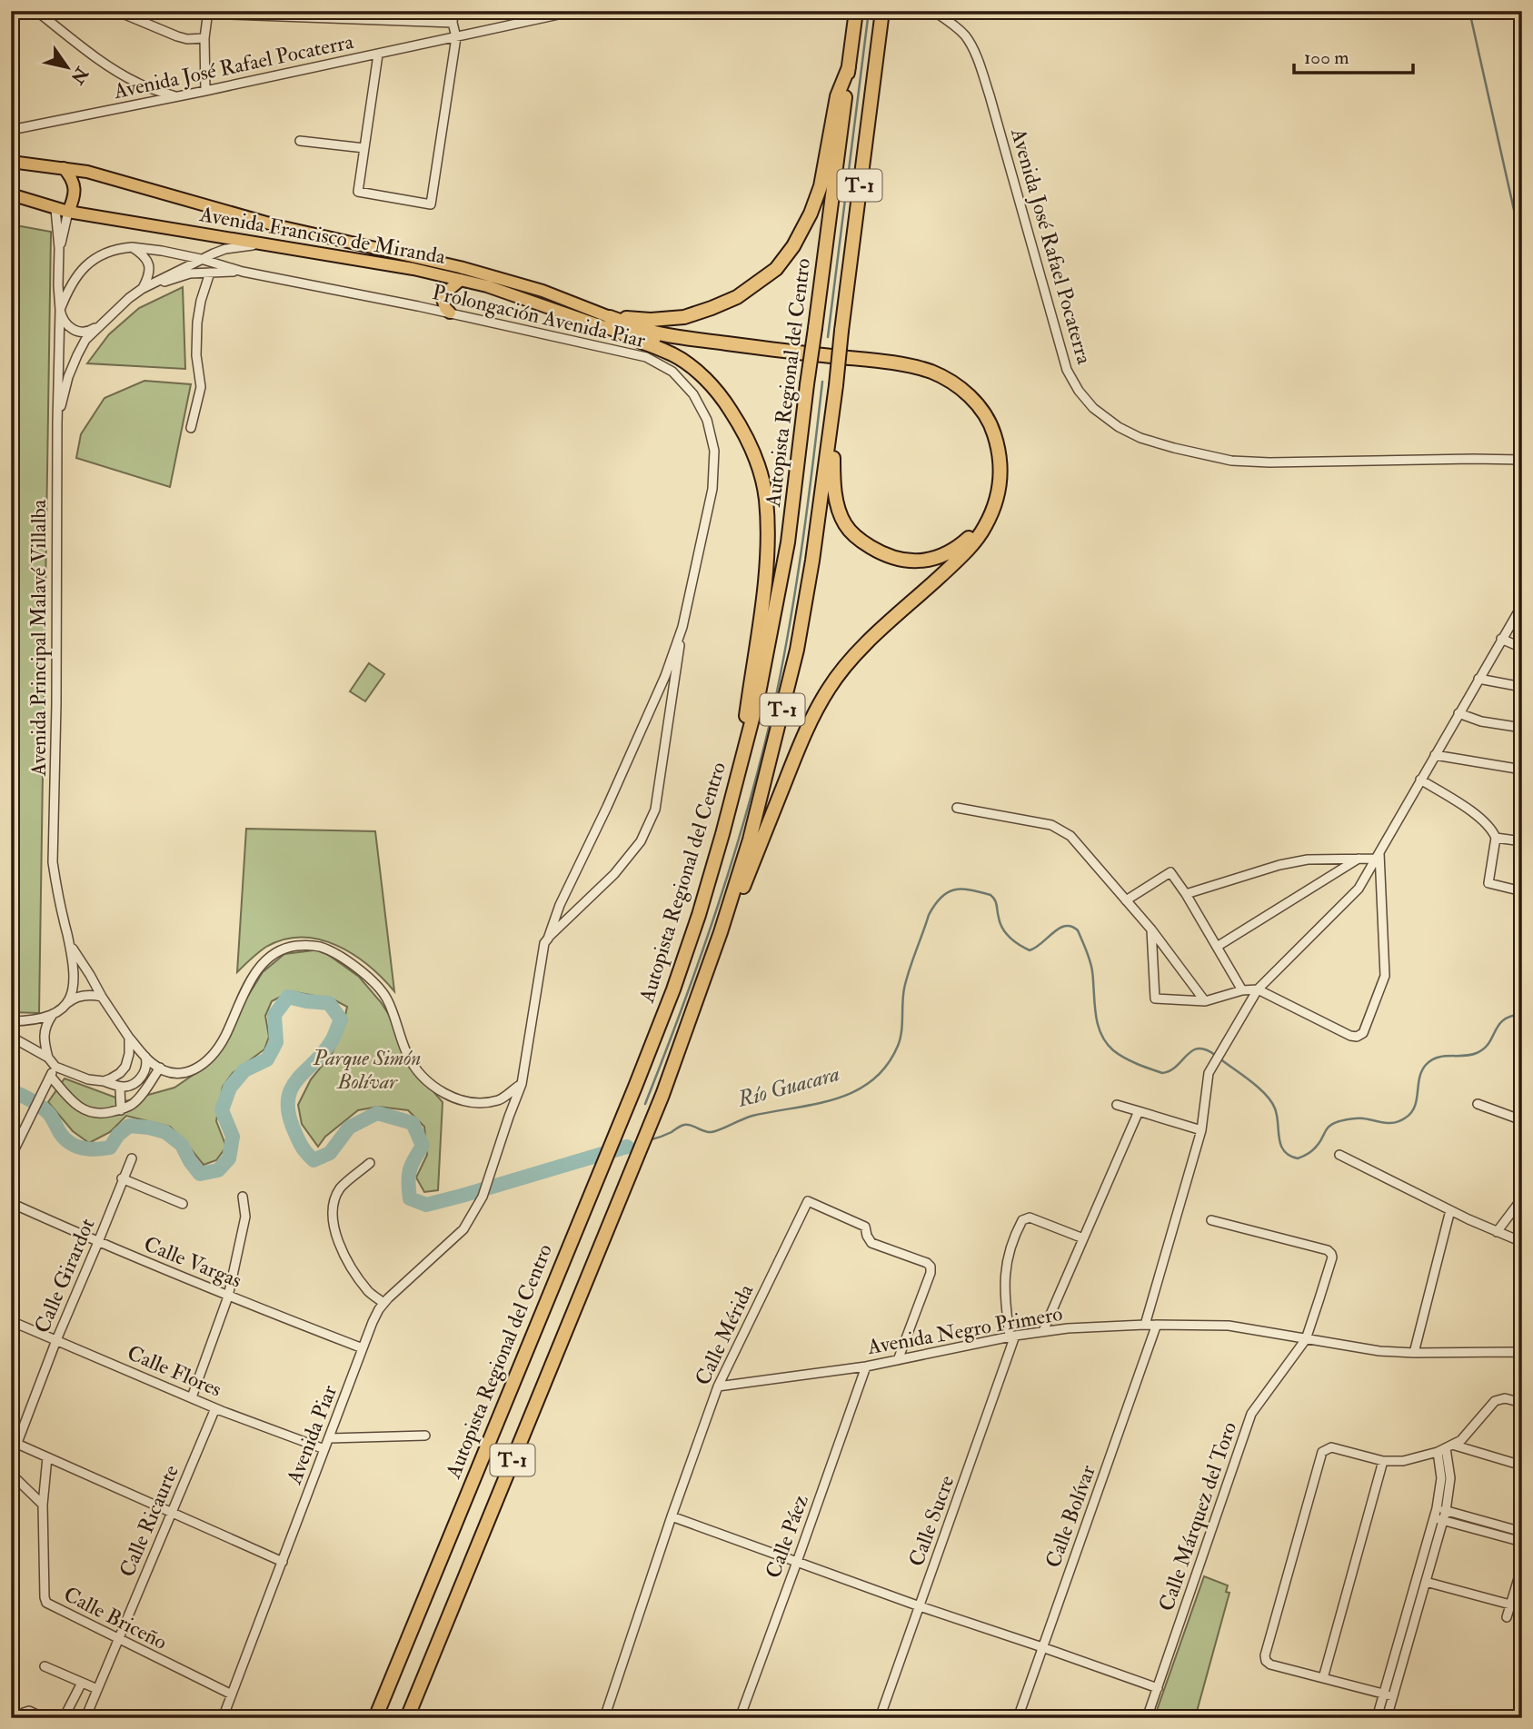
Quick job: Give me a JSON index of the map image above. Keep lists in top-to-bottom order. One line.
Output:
{"streets":{"highway":["T-1","Autopista Regional del Centro"],"main road":["Avenida Francisco de Miranda"],"street":["Avenida José Rafael Pocaterra","Prolongación Avenida Piar","Avenida Principal Malavé Villalba","Calle Vargas","Calle Girardot","Avenida Negro Primero","Calle Mérida","Calle Flores","Avenida Piar","Calle Bolívar","Calle Márquez del Toro","Calle Ricaurte","Calle Sucre","Calle Páez","Calle Briceño"]},"crossings":[["Avenida Francisco de Miranda","Avenida Principal Malavé Villalba"],["Prolongación Avenida Piar","Avenida Piar"],["Calle Vargas","Calle Girardot"],["Calle Vargas","Avenida Piar"],["Calle Girardot","Calle Flores"],["Avenida Negro Primero","Calle Mérida"],["Avenida Negro Primero","Calle Bolívar"],["Avenida Negro Primero","Calle Márquez del Toro"],["Avenida Negro Primero","Calle Sucre"],["Avenida Negro Primero","Calle Páez"],["Calle Flores","Avenida Piar"],["Calle Flores","Calle Ricaurte"],["Avenida Piar","Calle Briceño"],["Calle Ricaurte","Calle Briceño"]],"water":["Río Guacara"],"parks":["Parque Simón Bolívar"],"scale_bar":"100 m","north":"bottom right"}
